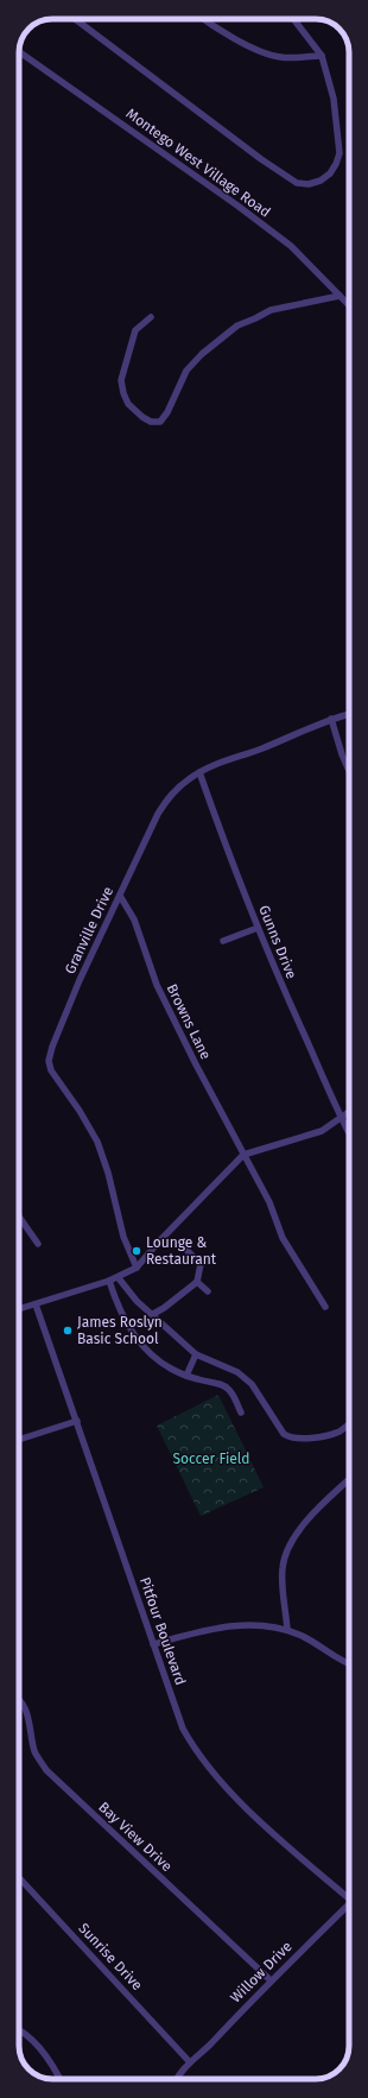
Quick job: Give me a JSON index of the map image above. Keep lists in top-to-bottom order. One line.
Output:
{"streets":{"street":["Montego West Village Road","Granville Drive","Gunns Drive","Browns Lane","Pitfour Boulevard","Bay View Drive","Sunrise Drive","Willow Drive"]},"crossings":[["Granville Drive","Gunns Drive"],["Granville Drive","Browns Lane"],["Bay View Drive","Willow Drive"],["Sunrise Drive","Willow Drive"]],"parks":["Soccer Field"],"places":["Lounge & Restaurant","James Roslyn Basic School"]}
